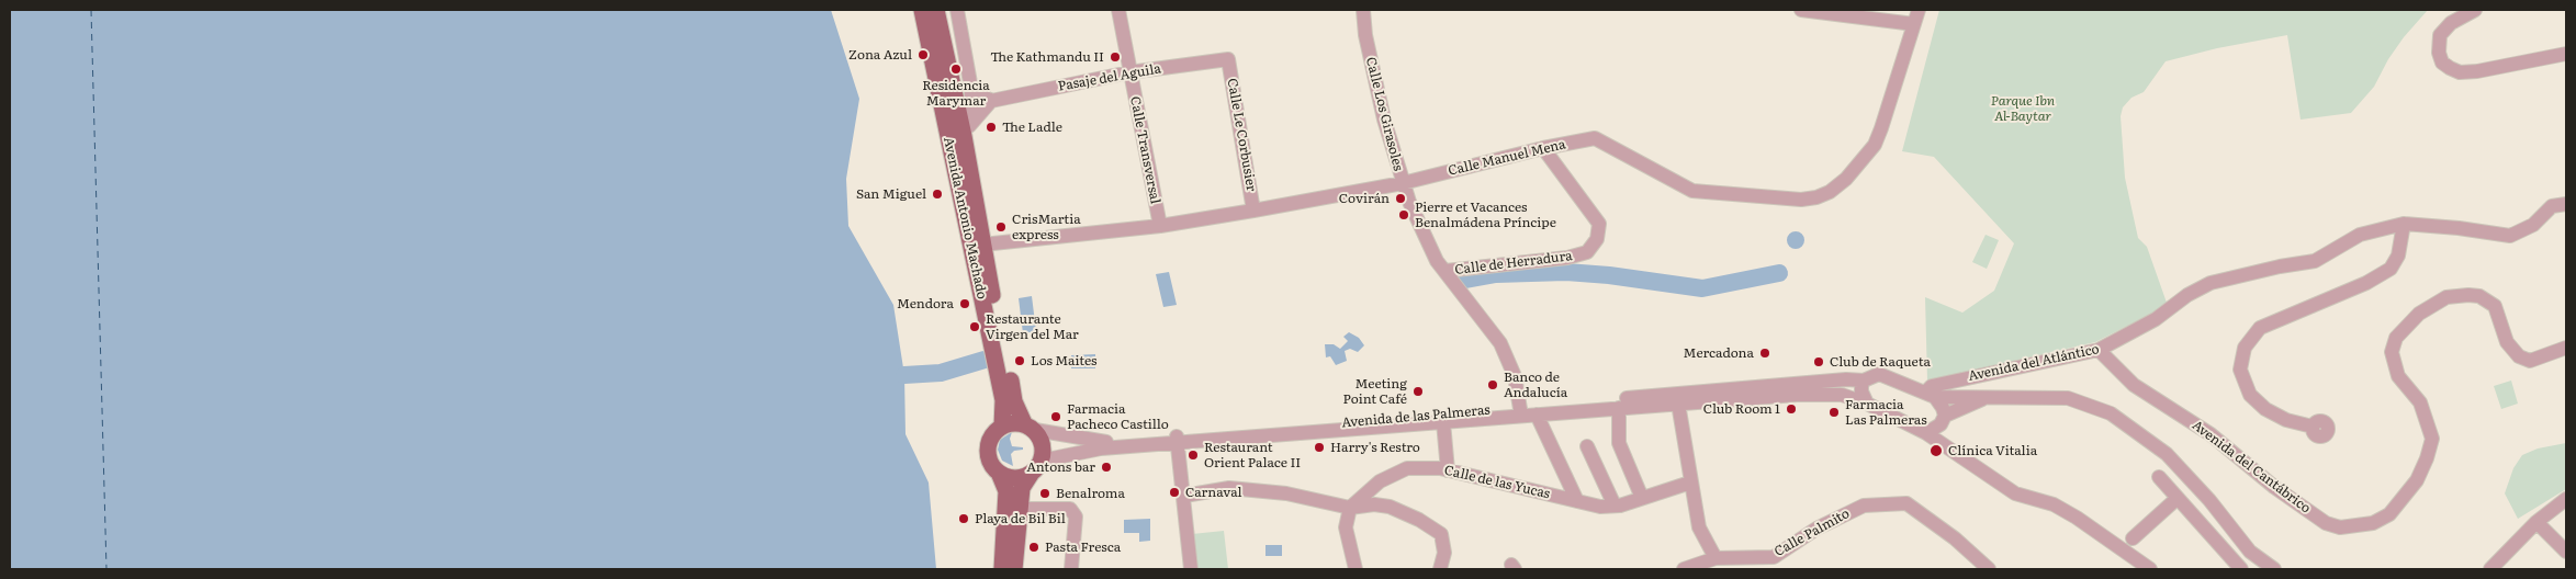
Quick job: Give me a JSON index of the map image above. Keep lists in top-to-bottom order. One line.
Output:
{"streets":{"main road":["Avenida Antonio Machado"],"street":["Pasaje del Aguila","Calle Los Girasoles","Calle Le Corbusier","Calle Transversal","Calle Manuel Mena","Calle de Herradura","Avenida del Atlántico","Avenida de las Palmeras","Avenida del Cantábrico","Calle de las Yucas","Calle Palmito"]},"crossings":[["Pasaje del Aguila","Calle Le Corbusier"],["Pasaje del Aguila","Calle Transversal"],["Calle Los Girasoles","Calle Manuel Mena"],["Calle Los Girasoles","Calle de Herradura"],["Calle Los Girasoles","Avenida de las Palmeras"],["Calle Le Corbusier","Calle Manuel Mena"],["Calle Transversal","Calle Manuel Mena"],["Calle Manuel Mena","Avenida Antonio Machado"],["Calle Manuel Mena","Calle de Herradura"],["Avenida Antonio Machado","Avenida de las Palmeras"],["Avenida del Atlántico","Avenida de las Palmeras"],["Avenida del Atlántico","Avenida del Cantábrico"]],"parks":["Parque Ibn Al-Baytar"],"places":["Zona Azul","The Kathmandu II","Residencia Marymar","The Ladle","San Miguel","Covirán","Pierre et Vacances Benalmádena Príncipe","CrisMartia express","Mendora","Restaurante Virgen del Mar","Mercadona","Los Maites","Club de Raqueta","Banco de Andalucía","Meeting Point Café","Club Room 1","Farmacia Las Palmeras","Farmacia Pacheco Castillo","Harry's Restro","Clínica Vitalia","Restaurant Orient Palace II","Antons bar","Carnaval","Benalroma","Playa de Bil Bil","Pasta Fresca"]}
